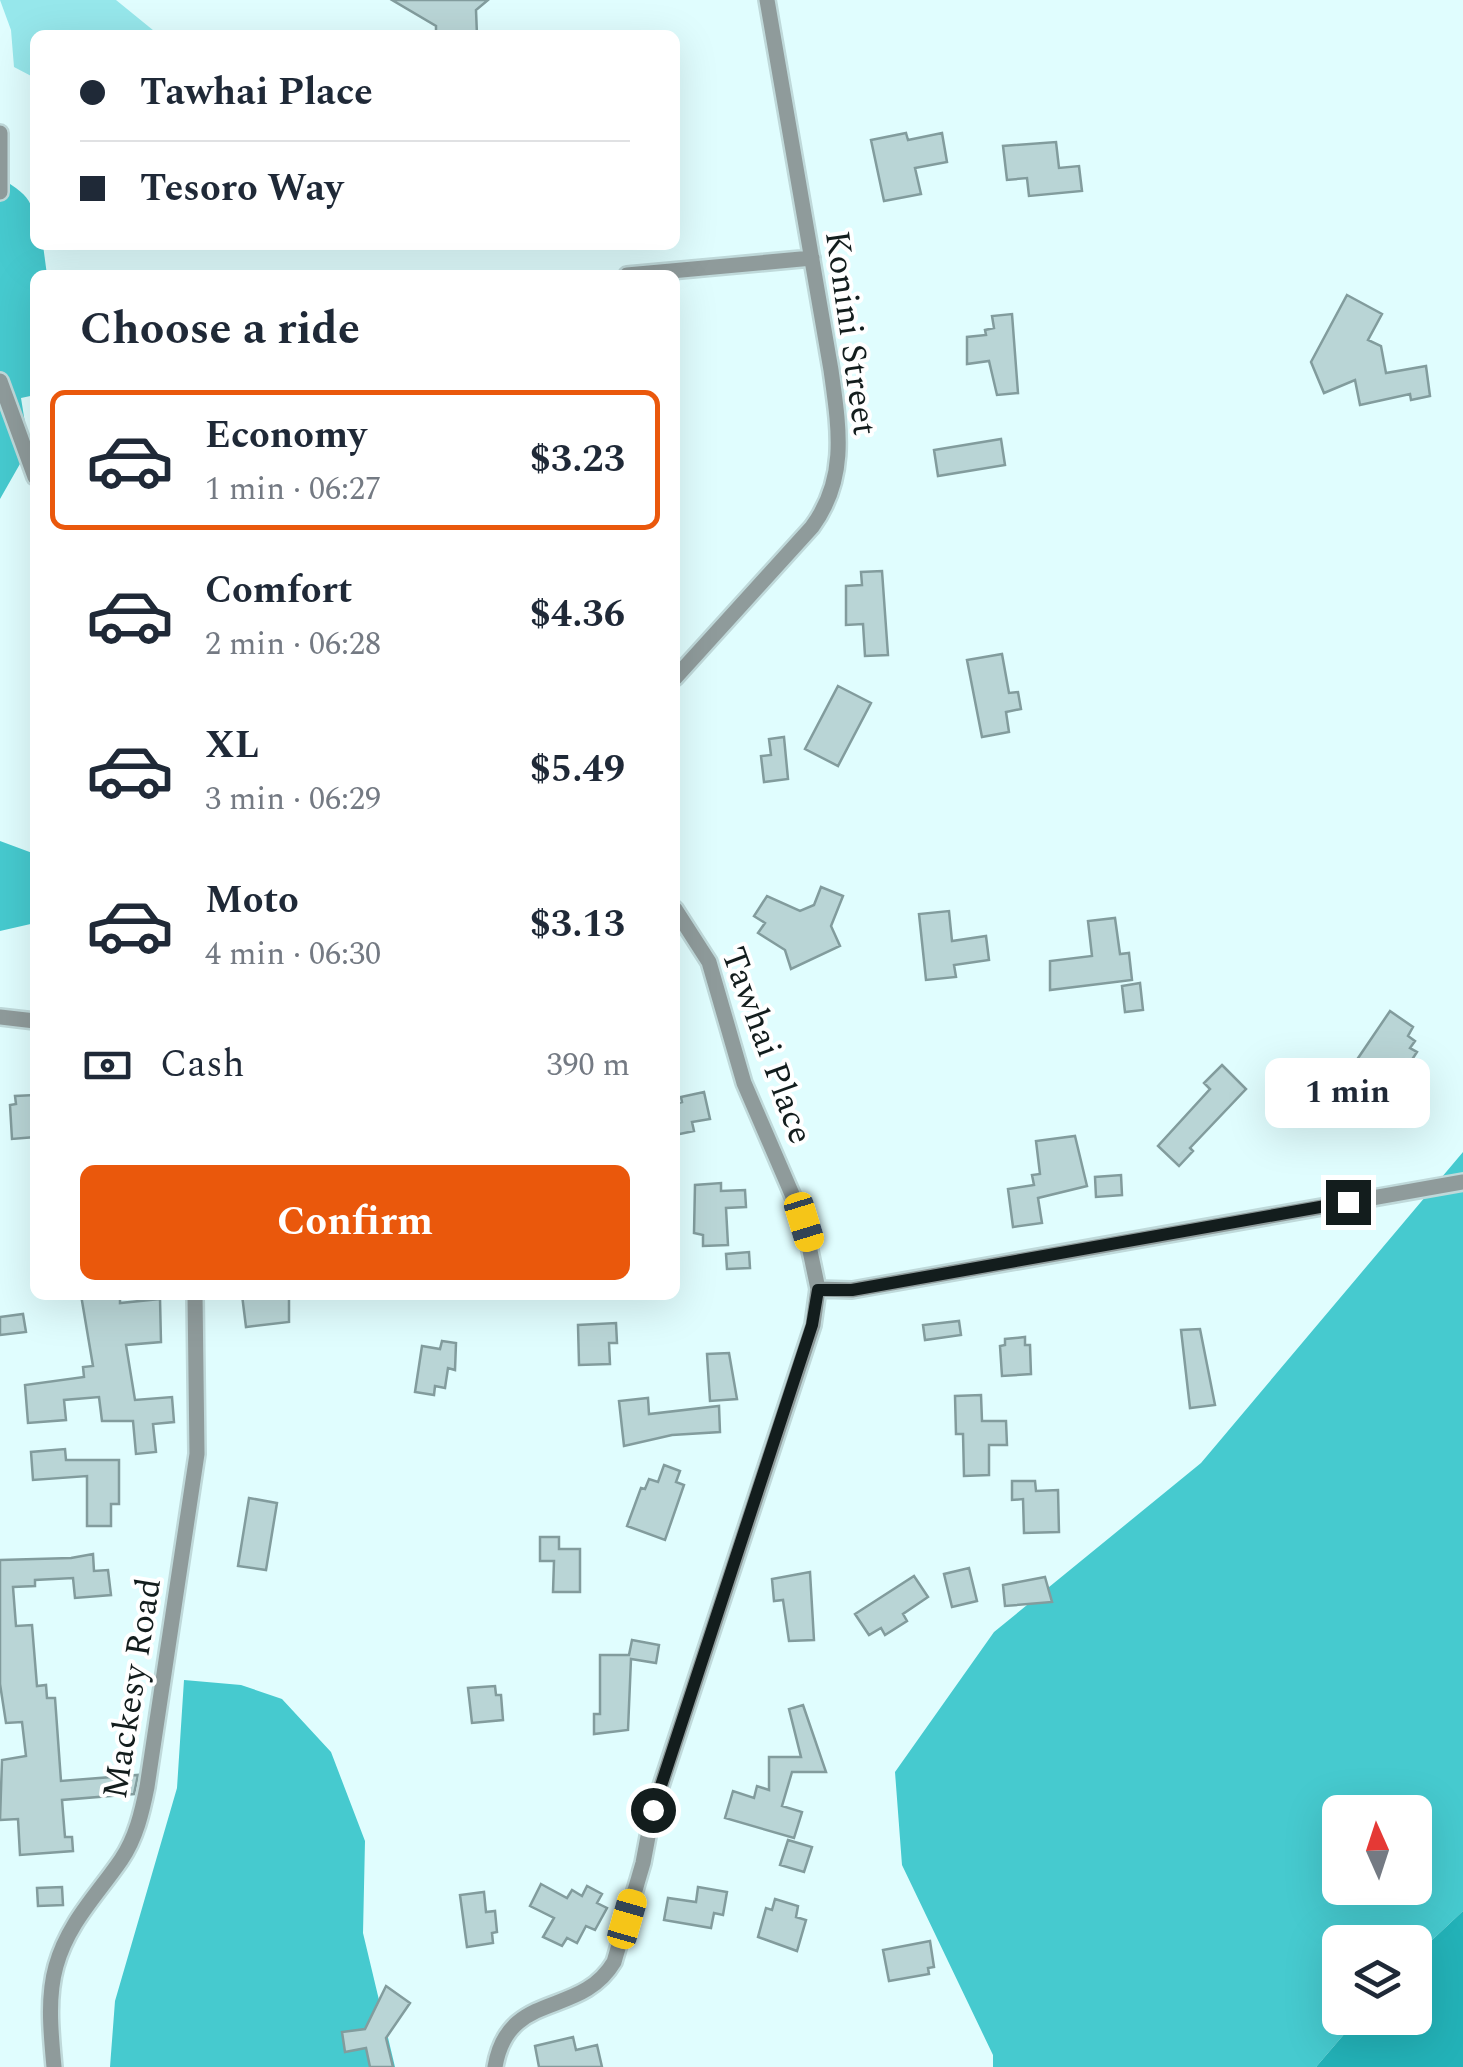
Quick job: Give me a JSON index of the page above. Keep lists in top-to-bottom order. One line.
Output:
{"streets":{"street":["Konini Street","Tawhai Place","Mackesy Road"]},"north":"top","page":{"banner":["Tawhai Place","Tesoro Way"],"heading":"Choose a ride","list":[{"name":"Economy","note":"1 min · 06:27","value":"$3.23"},{"name":"Comfort","note":"2 min · 06:28","value":"$4.36"},{"name":"XL","note":"3 min · 06:29","value":"$5.49"},{"name":"Moto","note":"4 min · 06:30","value":"$3.13"}],"pay":["Cash","390 m"],"bubble":"1 min","buttons":"Confirm"}}
